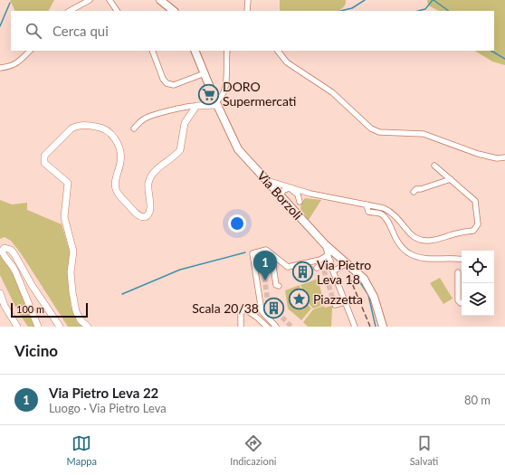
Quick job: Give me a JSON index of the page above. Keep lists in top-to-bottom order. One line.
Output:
{"streets":{"main road":["Via Borzoli"]},"places":{"supermarket":["DORO Supermercati"],"building":["Via Pietro Leva 18","Scala 20/38"],"place":["Piazzetta"]},"scale_bar":"100 m","page":{"search":"Cerca qui","pins":"1","scale":"100 m","heading":"Vicino","list":[{"mark":"1","name":"Via Pietro Leva 22","note":"Luogo · Via Pietro Leva","value":"80 m"}],"nav":["Mappa","Indicazioni","Salvati"]}}
